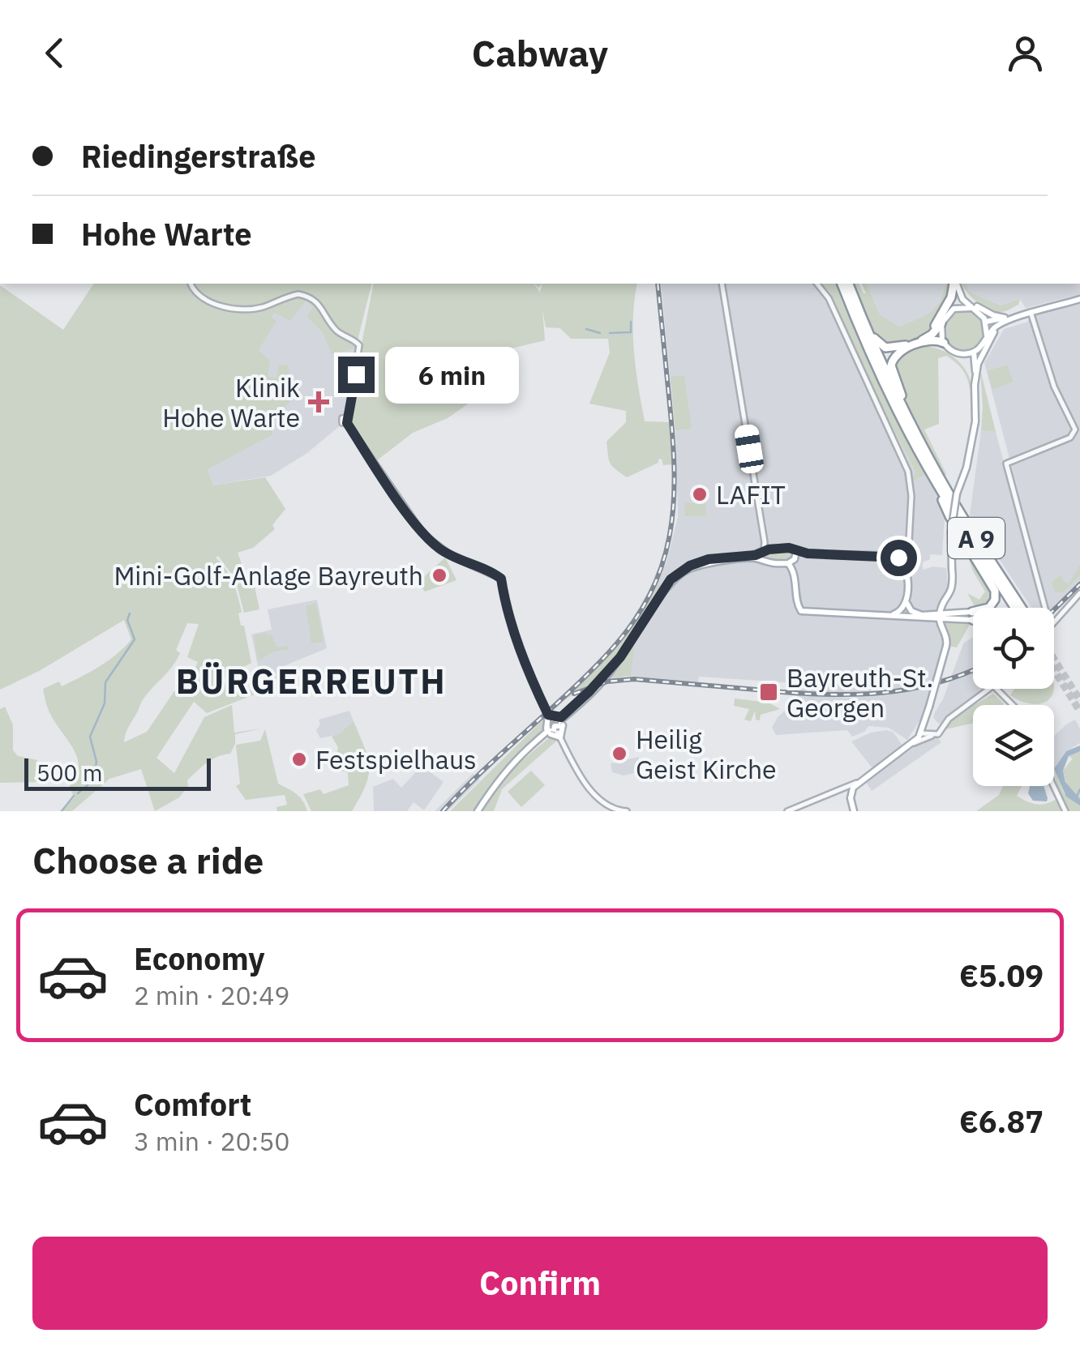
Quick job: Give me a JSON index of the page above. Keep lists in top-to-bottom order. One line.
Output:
{"streets":{"highway":["A 9"]},"districts":["BÜRGERREUTH"],"places":{"health":["Klinik Hohe Warte"],"other":["LAFIT","Mini-Golf-Anlage Bayreuth","Heilig Geist Kirche","Festspielhaus"],"transit":["Bayreuth-St. Georgen"]},"scale_bar":"500 m","page":{"header":"Cabway","banner":["Riedingerstraße","Hohe Warte"],"bubble":"6 min","scale":"500 m","heading":"Choose a ride","list":[{"name":"Economy","note":"2 min · 20:49","value":"€5.09"},{"name":"Comfort","note":"3 min · 20:50","value":"€6.87"}],"buttons":"Confirm"}}
